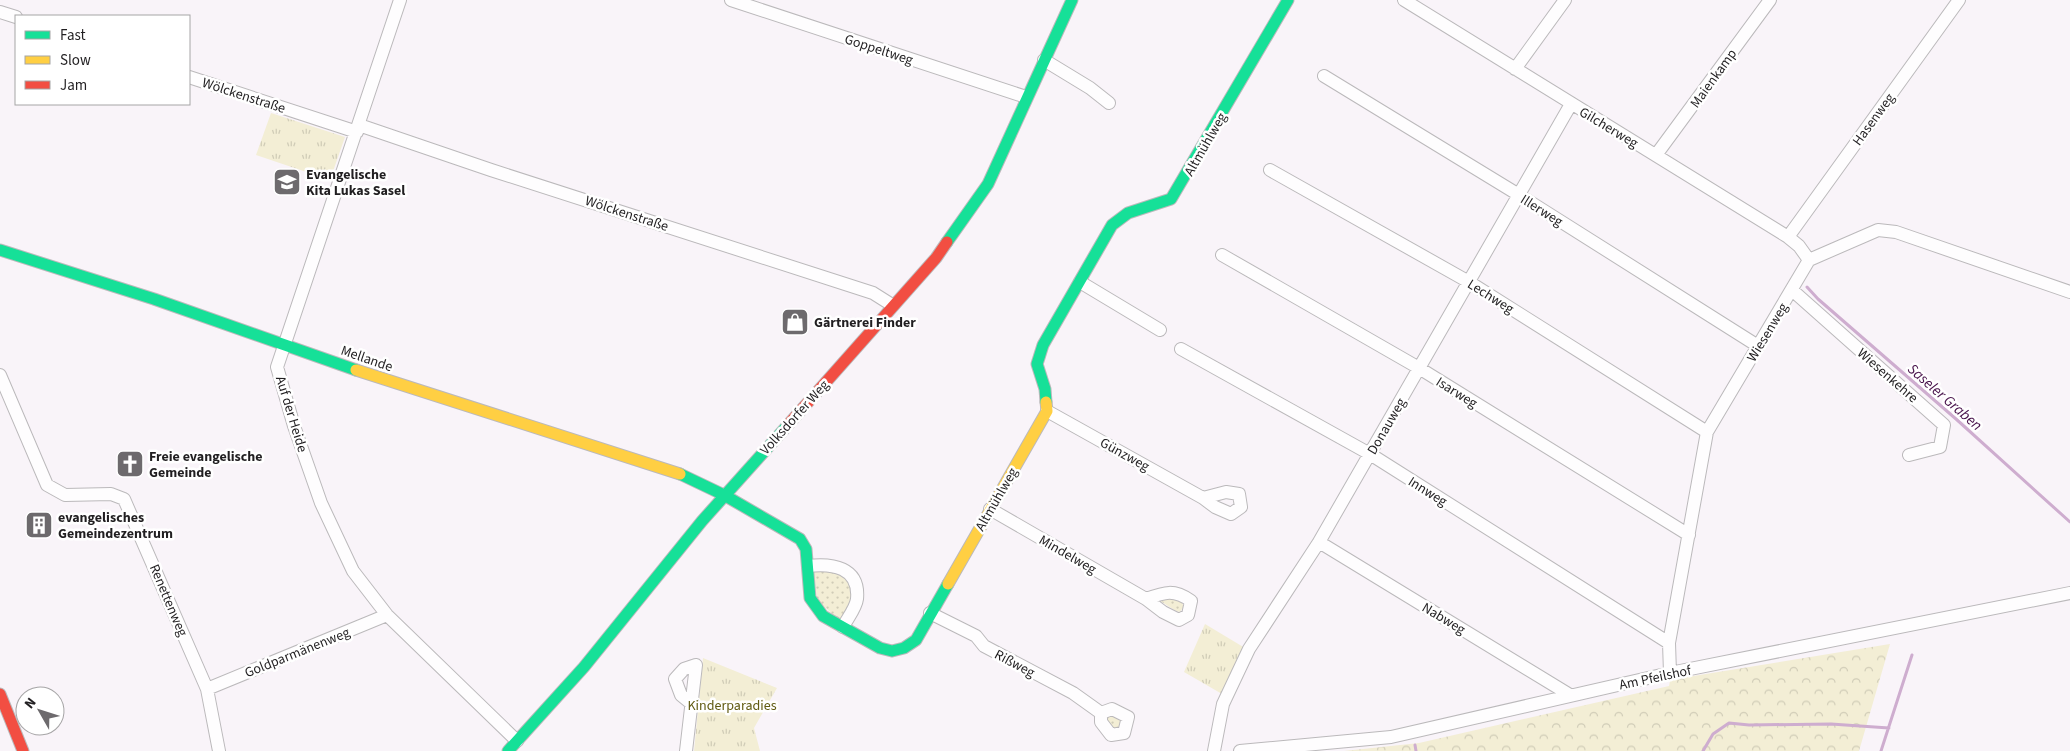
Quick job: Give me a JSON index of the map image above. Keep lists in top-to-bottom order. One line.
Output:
{"streets":{"street":["Goppeltweg","Maienkamp","Wölckenstraße","Hasenweg","Gilcherweg","Altmühlweg","Illerweg","Lechweg","Wiesenweg","Mellande","Wiesenkehre","Isarweg","Auf der Heide","Volksdorfer Weg","Donauweg","Günzweg","Innweg","Mindelweg","Renettenweg","Nabweg","Goldparmänenweg","Rißweg","Am Pfeilshof"]},"crossings":[["Goppeltweg","Volksdorfer Weg"],["Maienkamp","Gilcherweg"],["Wölckenstraße","Auf der Heide"],["Wölckenstraße","Volksdorfer Weg"],["Hasenweg","Gilcherweg"],["Gilcherweg","Wiesenweg"],["Gilcherweg","Donauweg"],["Altmühlweg","Mellande"],["Altmühlweg","Volksdorfer Weg"],["Altmühlweg","Günzweg"],["Altmühlweg","Mindelweg"],["Altmühlweg","Rißweg"],["Illerweg","Wiesenweg"],["Illerweg","Donauweg"],["Lechweg","Wiesenweg"],["Lechweg","Donauweg"],["Wiesenweg","Wiesenkehre"],["Wiesenweg","Isarweg"],["Wiesenweg","Innweg"],["Wiesenweg","Am Pfeilshof"],["Mellande","Auf der Heide"],["Mellande","Volksdorfer Weg"],["Isarweg","Donauweg"],["Auf der Heide","Volksdorfer Weg"],["Auf der Heide","Goldparmänenweg"],["Donauweg","Innweg"],["Donauweg","Nabweg"],["Renettenweg","Goldparmänenweg"],["Nabweg","Am Pfeilshof"]],"water":["Saseler Graben"],"parks":["Kinderparadies"],"places":{"school or university":["Evangelische Kita Lukas Sasel"],"shop":["Gärtnerei Finder"],"church":["Freie evangelische Gemeinde"],"building":["evangelisches Gemeindezentrum"]},"legend":["Fast","Slow","Jam"],"north":"top left"}
